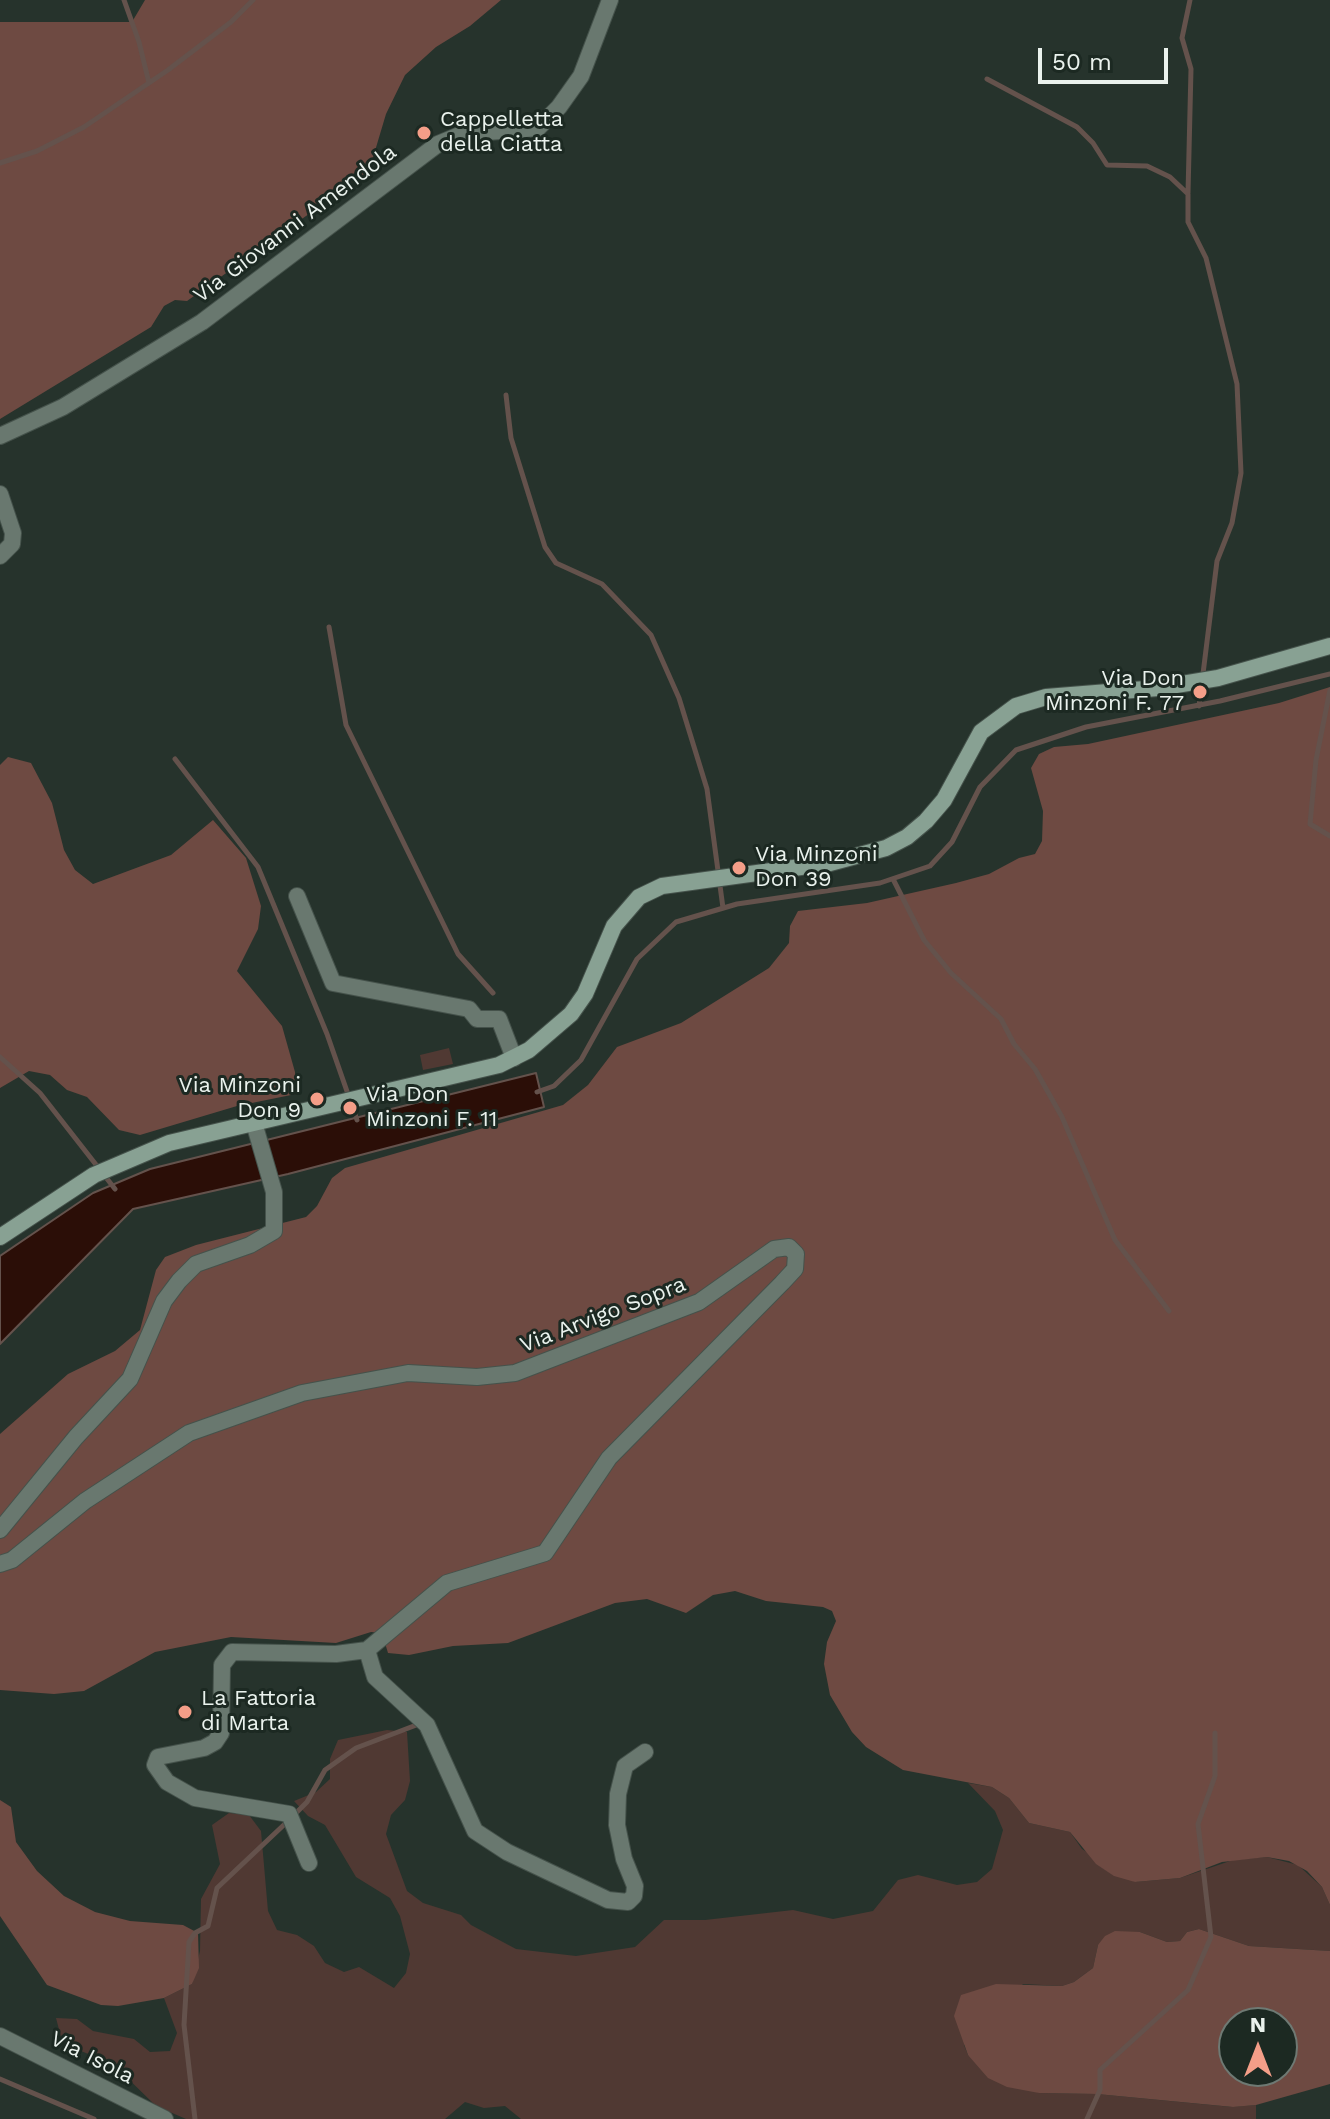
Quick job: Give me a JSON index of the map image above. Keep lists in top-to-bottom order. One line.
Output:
{"streets":{"street":["Via Giovanni Amendola","Via Arvigo Sopra","Via Isola"]},"places":["Cappelletta della Ciatta","Via Don Minzoni F. 77","Via Minzoni Don 39","Via Minzoni Don 9","Via Don Minzoni F. 11","La Fattoria di Marta"],"scale_bar":"50 m","north":"top"}
